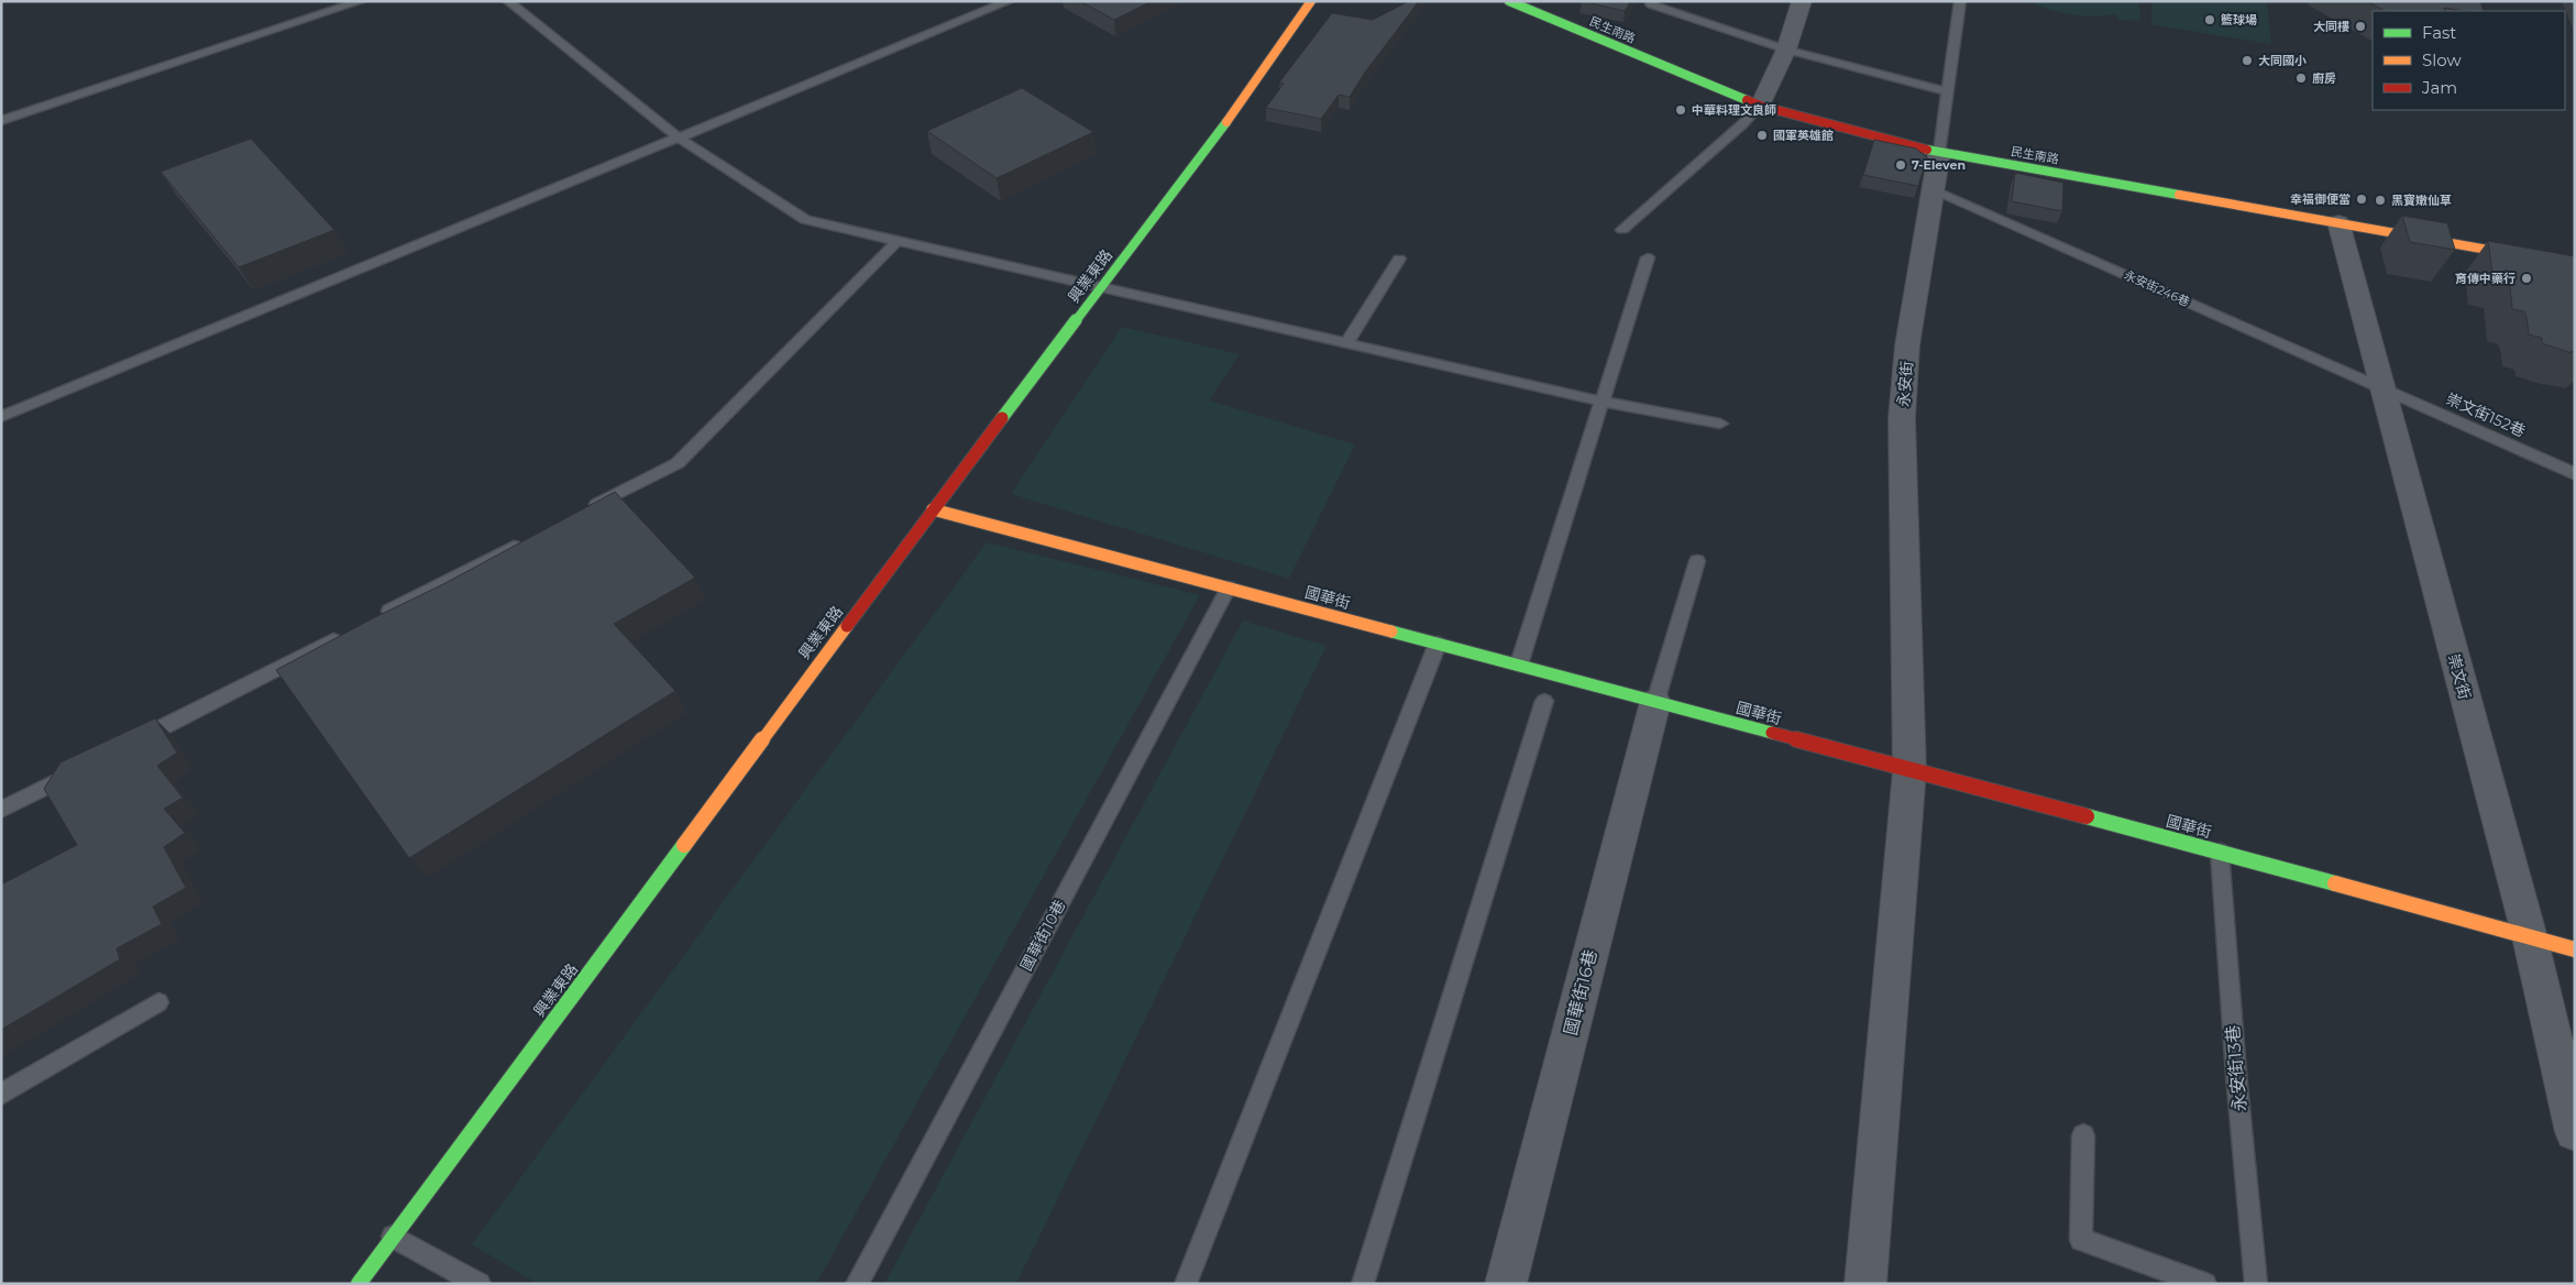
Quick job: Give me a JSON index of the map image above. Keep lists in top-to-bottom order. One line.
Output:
{"streets":{"street":["民生南路","興業東路","永安街","國華街","崇文街","國華街16巷"],"lane":["永安街246巷","崇文街152巷","國華街10巷","永安街13巷"]},"crossings":[["民生南路","永安街"],["民生南路","崇文街"],["興業東路","國華街"],["永安街246巷","永安街"],["永安街246巷","崇文街152巷"],["永安街246巷","崇文街"],["永安街","國華街"],["崇文街152巷","崇文街"],["國華街","崇文街"],["國華街","國華街10巷"],["國華街","國華街16巷"],["國華街","永安街13巷"]],"places":["籃球場","大同樓","大同國小","廚房","中華料理文良師","國軍英雄館","7-Eleven","幸福御便當","黑寶嫩仙草","育傳中藥行"],"legend":["Fast","Slow","Jam"]}
